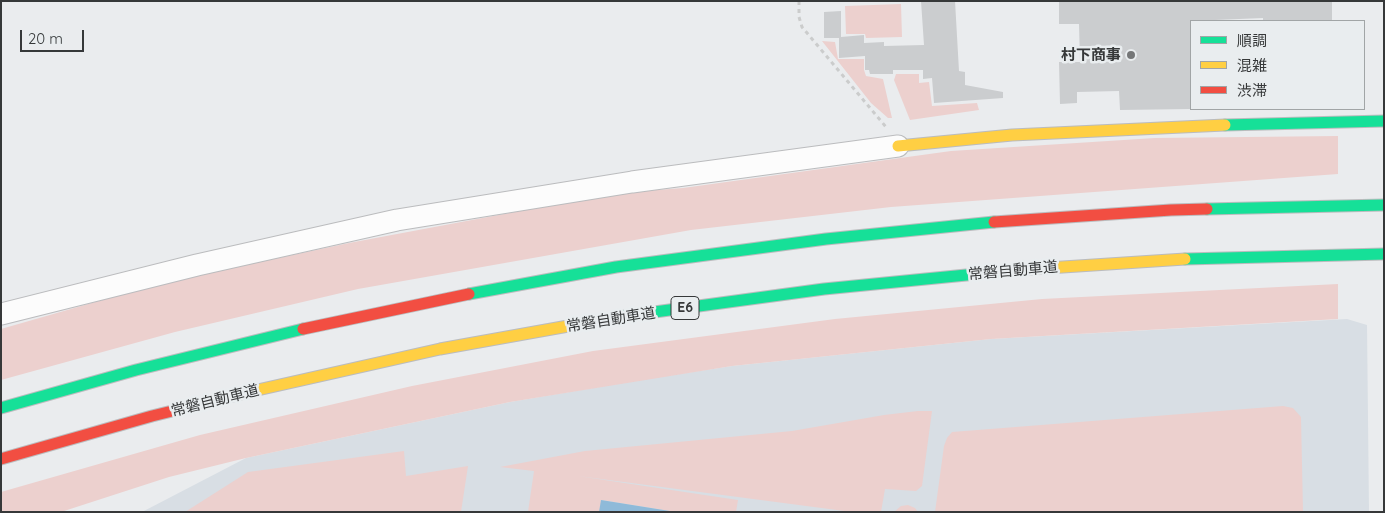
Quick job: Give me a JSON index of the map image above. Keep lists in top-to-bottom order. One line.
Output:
{"streets":{"main road":["常磐自動車道","E6"]},"places":["村下商事"],"legend":["順調","混雑","渋滞"],"scale_bar":"20 m"}
